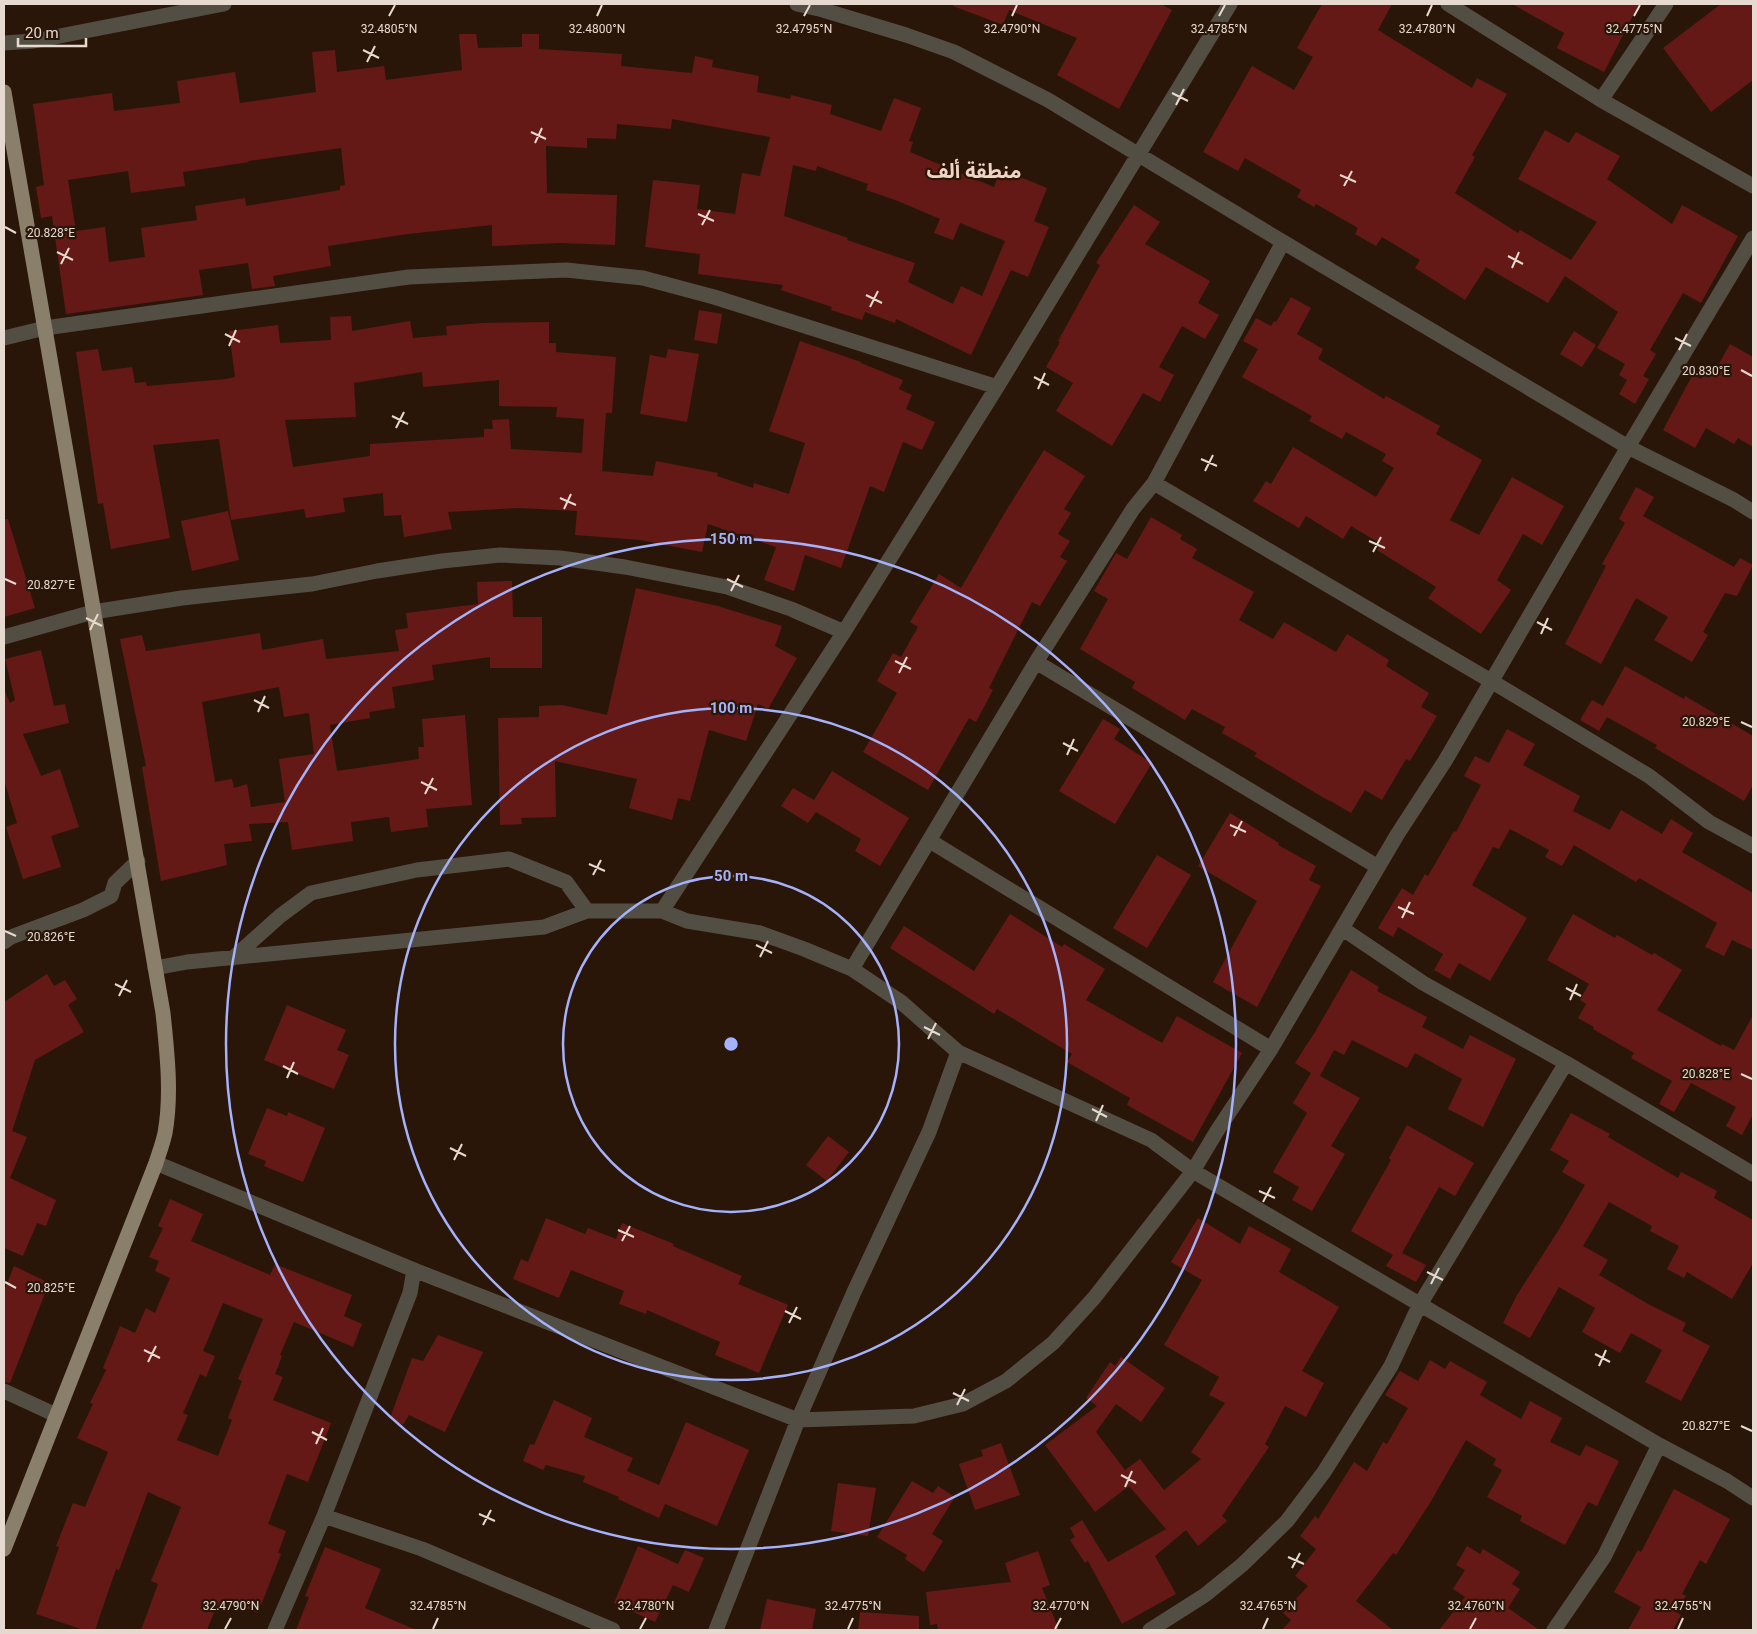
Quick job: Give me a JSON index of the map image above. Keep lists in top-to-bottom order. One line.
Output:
{"districts":["منطقة ألف"],"scale_bar":"20 m","coordinates":["32.4785°N","32.4805°N","32.4800°N","32.4795°N","32.4790°N","32.4780°N","32.4775°N","20.828°E","20.830°E","20.827°E","20.829°E","20.826°E","20.825°E","32.4770°N","32.4765°N","32.4760°N","32.4755°N"],"rings":["150 m","100 m","50 m"]}
